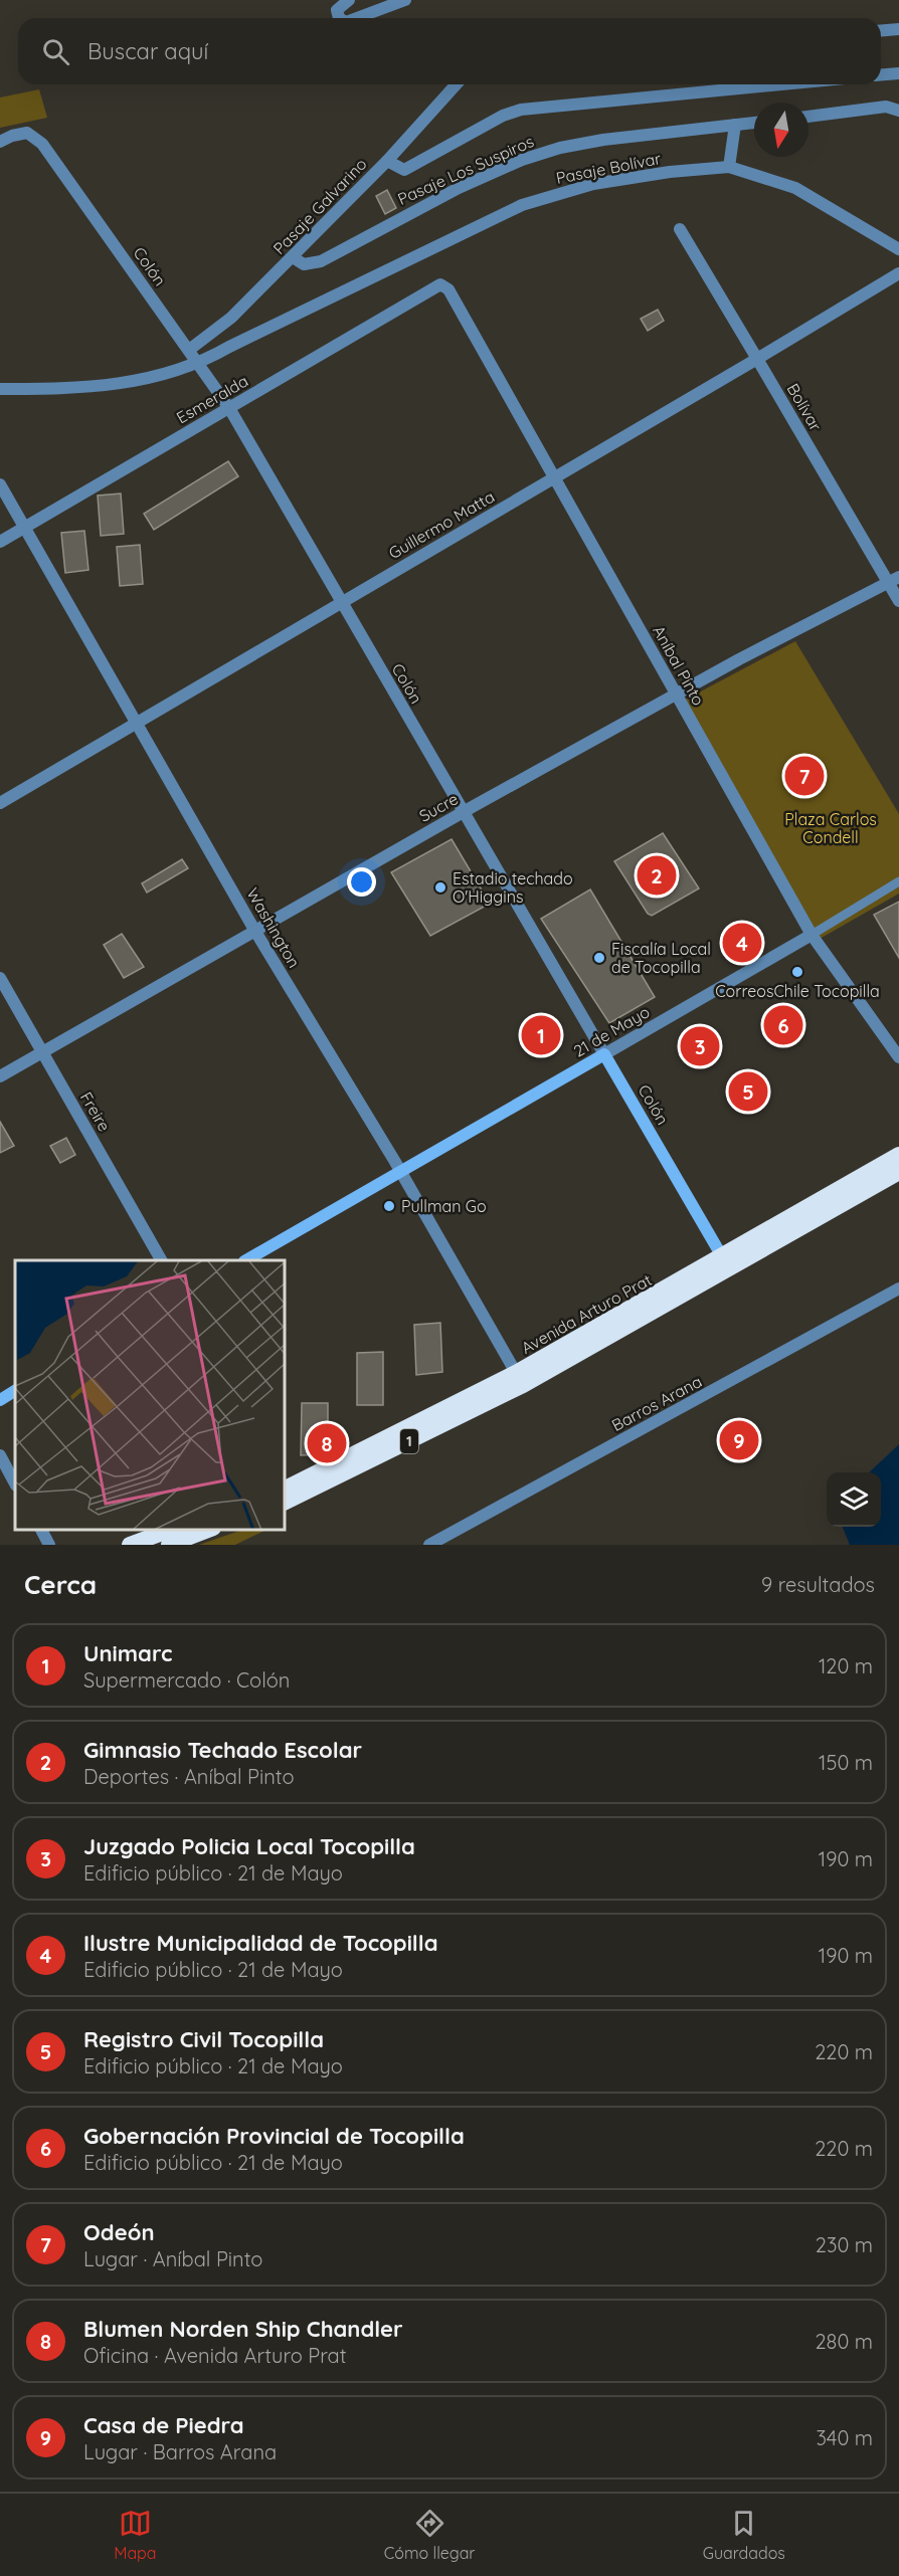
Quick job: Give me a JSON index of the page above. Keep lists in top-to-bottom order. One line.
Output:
{"streets":{"highway":["Avenida Arturo Prat","1"],"main road":["Colón","21 de Mayo"],"street":["Pasaje Bolívar","Pasaje Los Suspiros","Pasaje Galvarino","Esmeralda","Bolívar","Guillermo Matta","Aníbal Pinto","Sucre","Washington","Freire","Barros Arana"]},"crossings":[["Pasaje Bolívar","Colón"],["Pasaje Los Suspiros","Pasaje Galvarino"],["Pasaje Galvarino","Colón"],["Colón","Esmeralda"],["Colón","Guillermo Matta"],["Colón","Sucre"],["Colón","21 de Mayo"],["Colón","Avenida Arturo Prat"],["Esmeralda","Aníbal Pinto"],["Esmeralda","Washington"],["Bolívar","Guillermo Matta"],["Bolívar","Sucre"],["Guillermo Matta","Aníbal Pinto"],["Guillermo Matta","Washington"],["Aníbal Pinto","Sucre"],["Aníbal Pinto","21 de Mayo"],["Sucre","Washington"],["Sucre","Freire"],["Washington","21 de Mayo"],["Washington","Avenida Arturo Prat"]],"parks":["Plaza Carlos Condell"],"places":["Estadio techado O'Higgins","Fiscalía Local de Tocopilla","CorreosChile Tocopilla","Pullman Go"],"north":"bottom","page":{"search":"Buscar aquí","pins":["7","2","4","6","1","3","5","9","8"],"heading":["Cerca","9 resultados"],"list":[{"mark":"1","name":"Unimarc","note":"Supermercado · Colón","value":"120 m"},{"mark":"2","name":"Gimnasio Techado Escolar","note":"Deportes · Aníbal Pinto","value":"150 m"},{"mark":"3","name":"Juzgado Policia Local Tocopilla","note":"Edificio público · 21 de Mayo","value":"190 m"},{"mark":"4","name":"Ilustre Municipalidad de Tocopilla","note":"Edificio público · 21 de Mayo","value":"190 m"},{"mark":"5","name":"Registro Civil Tocopilla","note":"Edificio público · 21 de Mayo","value":"220 m"},{"mark":"6","name":"Gobernación Provincial de Tocopilla","note":"Edificio público · 21 de Mayo","value":"220 m"},{"mark":"7","name":"Odeón","note":"Lugar · Aníbal Pinto","value":"230 m"},{"mark":"8","name":"Blumen Norden Ship Chandler","note":"Oficina · Avenida Arturo Prat","value":"280 m"},{"mark":"9","name":"Casa de Piedra","note":"Lugar · Barros Arana","value":"340 m"}],"nav":["Mapa","Cómo llegar","Guardados"]}}
